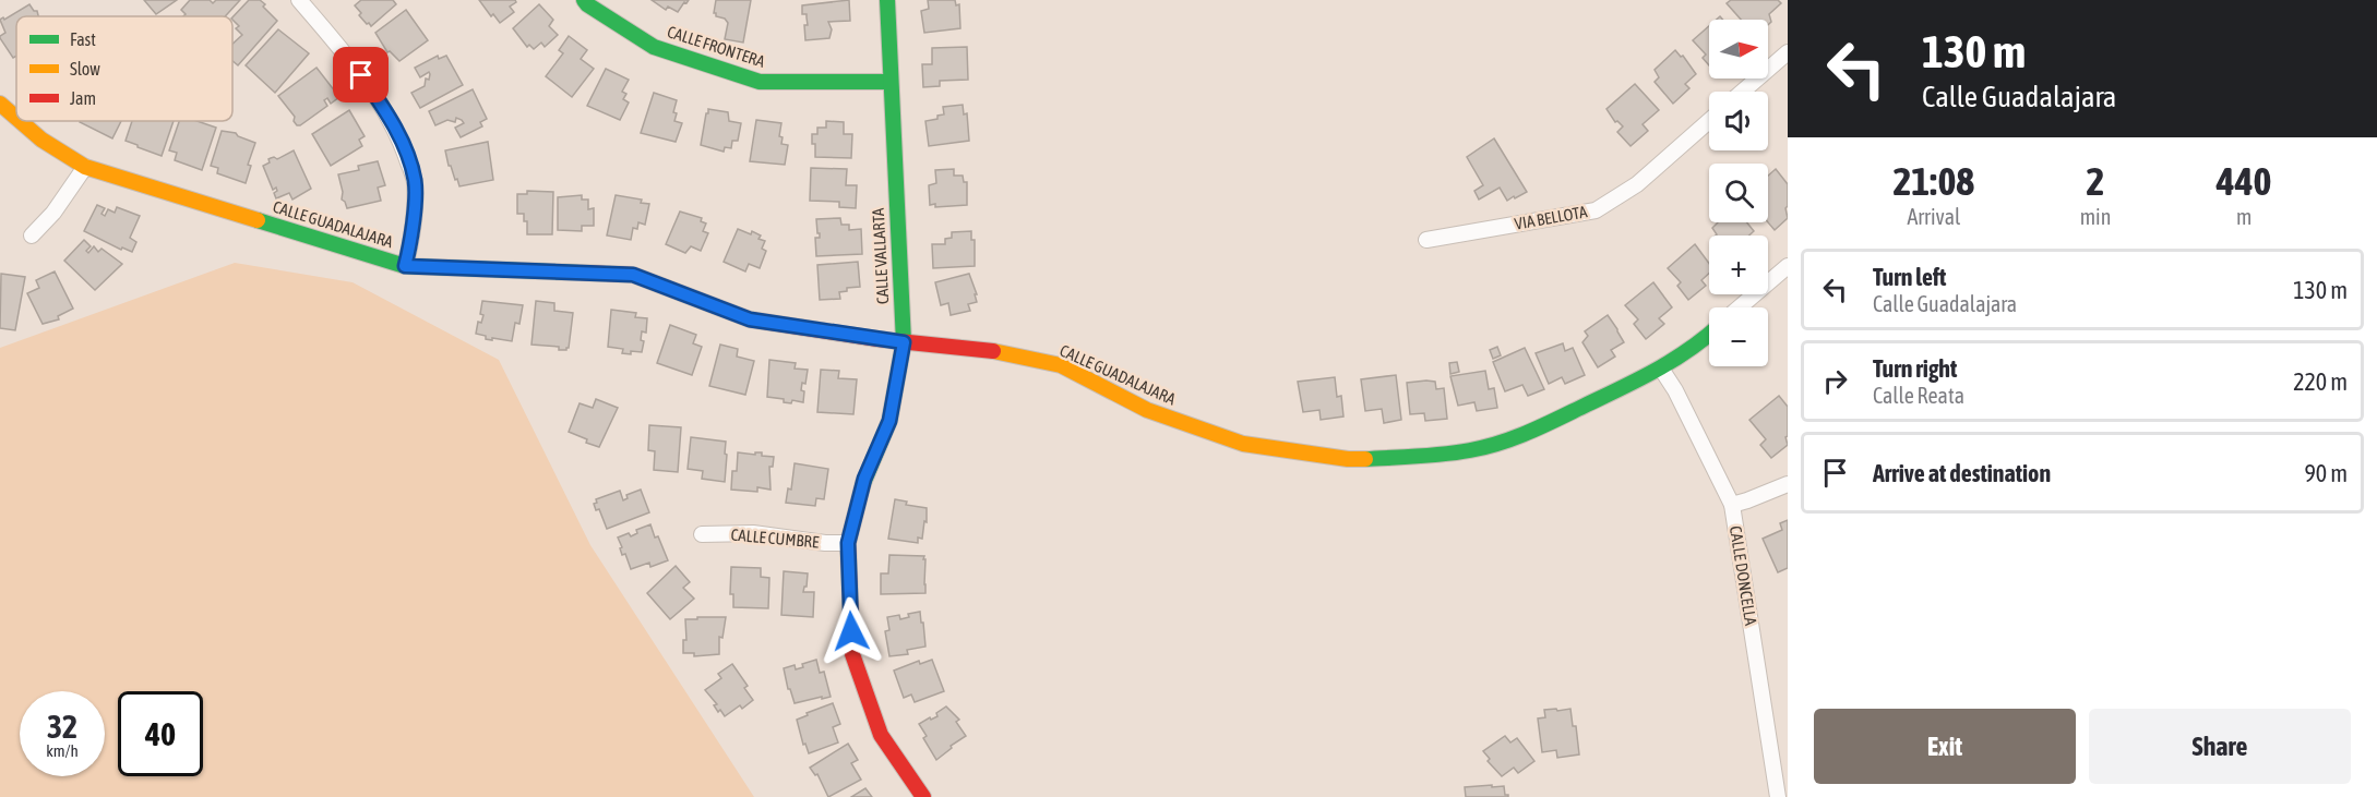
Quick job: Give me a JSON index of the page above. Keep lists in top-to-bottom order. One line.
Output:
{"streets":{"street":["CALLE FRONTERA","VIA BELLOTA","CALLE GUADALAJARA","CALLE VALLARTA","CALLE CUMBRE","CALLE DONCELLA"]},"crossings":[["CALLE FRONTERA","CALLE VALLARTA"],["CALLE GUADALAJARA","CALLE VALLARTA"],["CALLE GUADALAJARA","CALLE DONCELLA"],["CALLE VALLARTA","CALLE CUMBRE"]],"legend":["Fast","Slow","Jam"],"north":"right","page":{"turn":["130 m","Calle Guadalajara"],"map_buttons":["+","−"],"eta":["21:08","Arrival","2","min","440","m"],"list":[{"name":"Turn left","note":"Calle Guadalajara","value":"130 m"},{"name":"Turn right","note":"Calle Reata","value":"220 m"},{"name":"Arrive at destination","value":"90 m"}],"speed":"32 km/h","limit":"40","buttons":["Exit","Share"]}}
